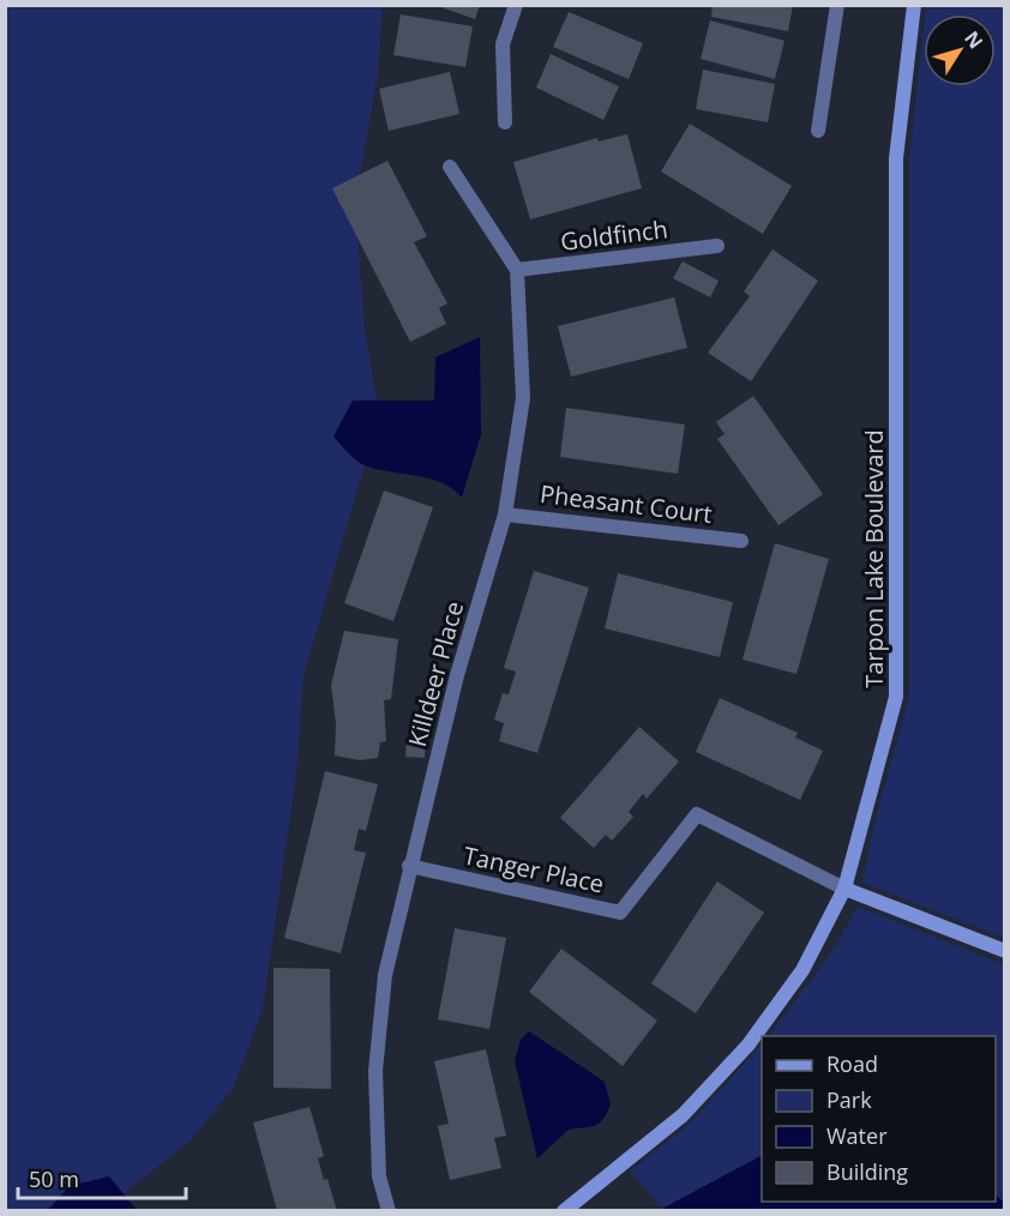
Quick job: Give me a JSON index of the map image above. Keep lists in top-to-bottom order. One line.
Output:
{"streets":{"street":["Goldfinch","Pheasant Court","Tarpon Lake Boulevard","Killdeer Place","Tanger Place"]},"crossings":[["Goldfinch","Killdeer Place"],["Pheasant Court","Killdeer Place"],["Tarpon Lake Boulevard","Tanger Place"],["Killdeer Place","Tanger Place"]],"legend":["Road","Park","Water","Building"],"scale_bar":"50 m","north":"top right"}
